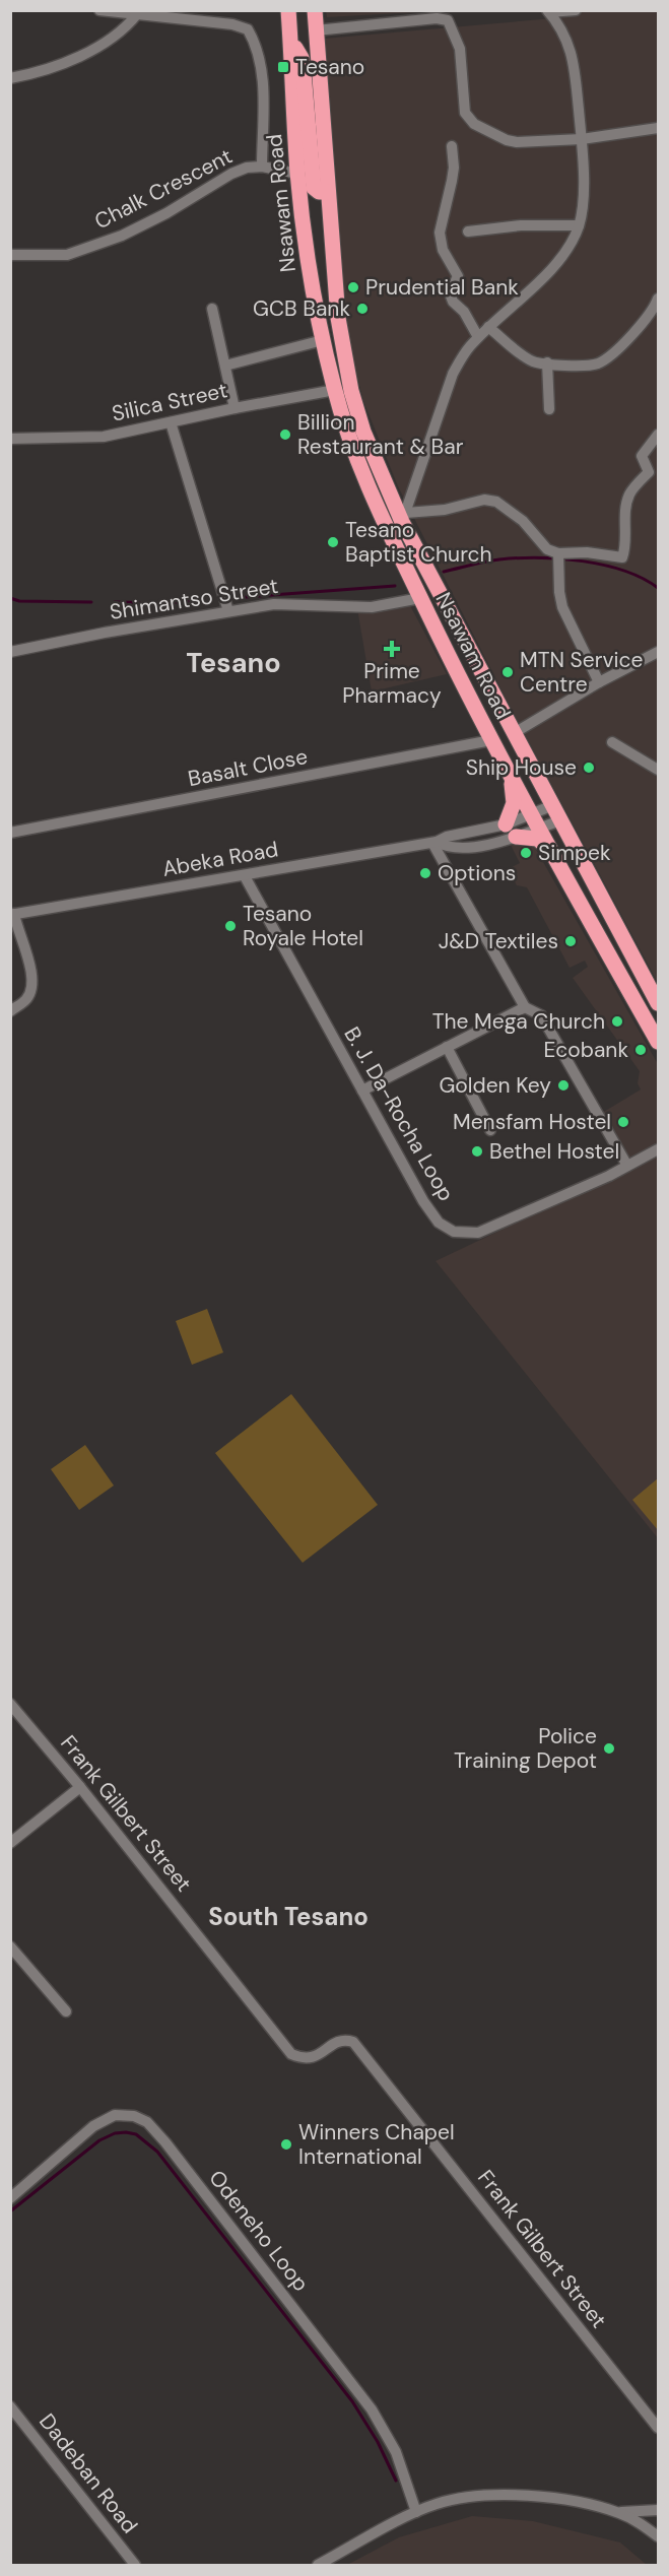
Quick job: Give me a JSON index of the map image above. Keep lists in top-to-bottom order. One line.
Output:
{"streets":{"highway":["Nsawam Road"],"street":["Chalk Crescent","Silica Street","Shimantso Street","Basalt Close","Abeka Road","B. J. Da-Rocha Loop","Frank Gilbert Street","Odeneho Loop","Dadeban Road"]},"crossings":[["Chalk Crescent","Nsawam Road"],["Nsawam Road","Silica Street"],["Nsawam Road","Shimantso Street"],["Nsawam Road","Basalt Close"],["Nsawam Road","Abeka Road"],["Abeka Road","B. J. Da-Rocha Loop"]],"districts":["Tesano","South Tesano"],"places":{"transit":["Tesano"],"other":["Prudential Bank","GCB Bank","Billion Restaurant & Bar","Tesano Baptist Church","MTN Service Centre","Ship House","Simpek","Options","Tesano Royale Hotel","J&D Textiles","The Mega Church","Ecobank","Golden Key","Mensfam Hostel","Bethel Hostel","Police Training Depot","Winners Chapel International"],"health":["Prime Pharmacy"]}}
